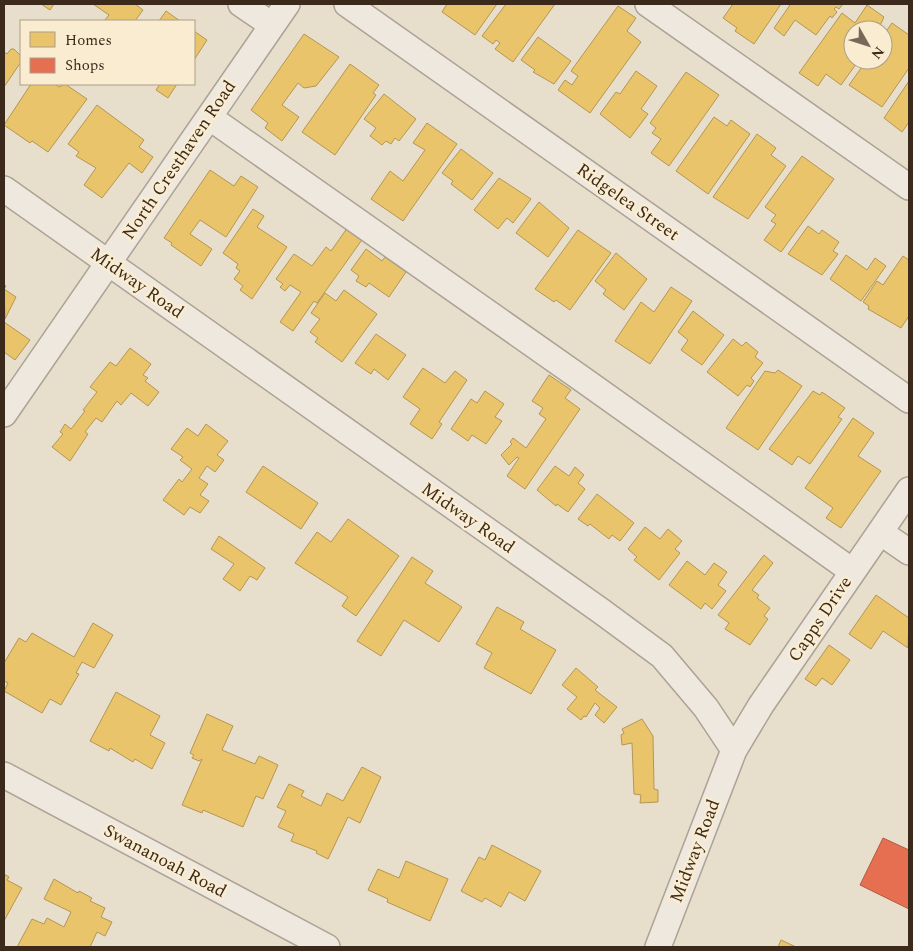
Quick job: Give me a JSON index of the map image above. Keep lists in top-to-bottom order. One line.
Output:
{"streets":{"street":["North Cresthaven Road","Ridgelea Street","Midway Road","Capps Drive","Swananoah Road"]},"crossings":[["North Cresthaven Road","Midway Road"],["Midway Road","Capps Drive"]],"legend":["Homes","Shops"],"north":"bottom right"}
